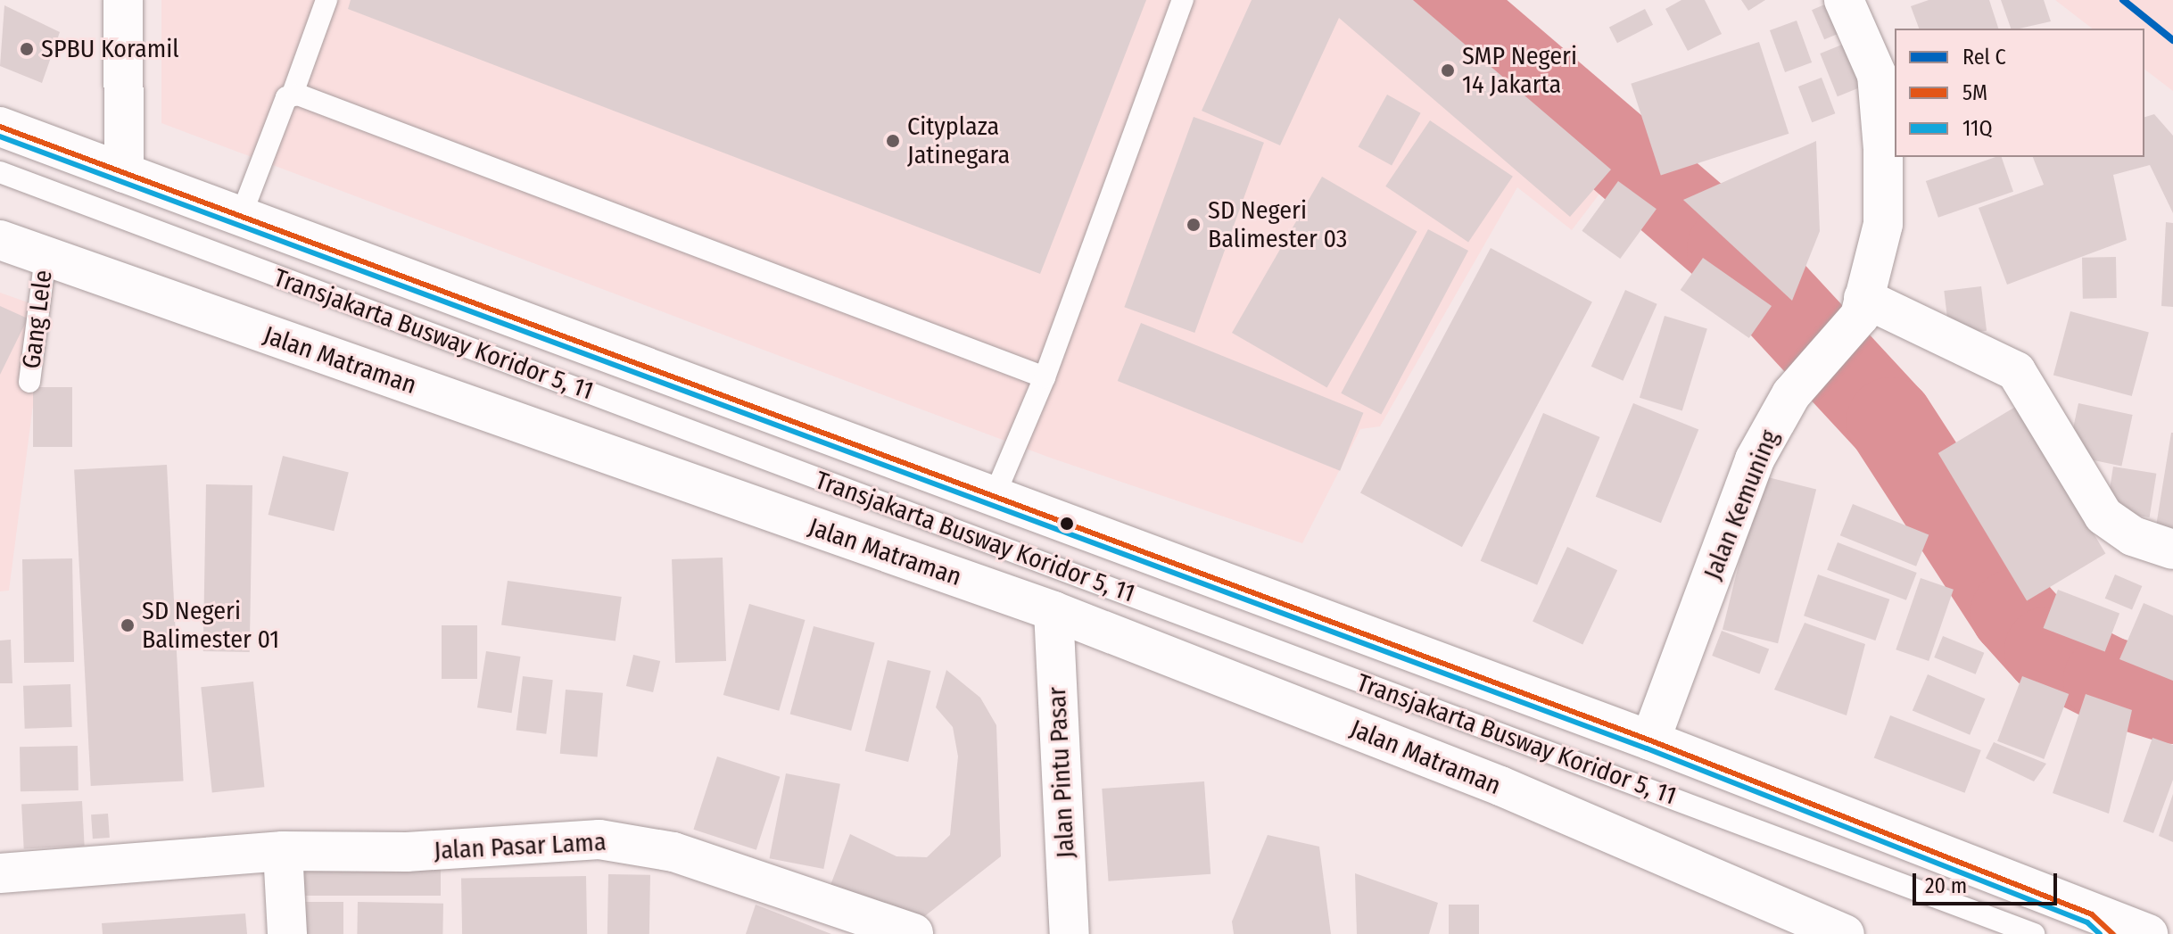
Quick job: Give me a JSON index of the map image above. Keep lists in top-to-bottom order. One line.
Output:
{"streets":{"main road":["Jalan Matraman","Jalan Kemuning","Jalan Pintu Pasar","Jalan Pasar Lama"],"lane":["Gang Lele","Transjakarta Busway Koridor 5, 11"]},"crossings":[["Gang Lele","Jalan Matraman"],["Jalan Matraman","Jalan Pintu Pasar"]],"places":["SPBU Koramil","SMP Negeri 14 Jakarta","Cityplaza Jatinegara","SD Negeri Balimester 03","SD Negeri Balimester 01"],"lines":["rail line C","transit line 5M","transit line 11Q"],"legend":["Rel C","5M","11Q"],"scale_bar":"20 m"}
